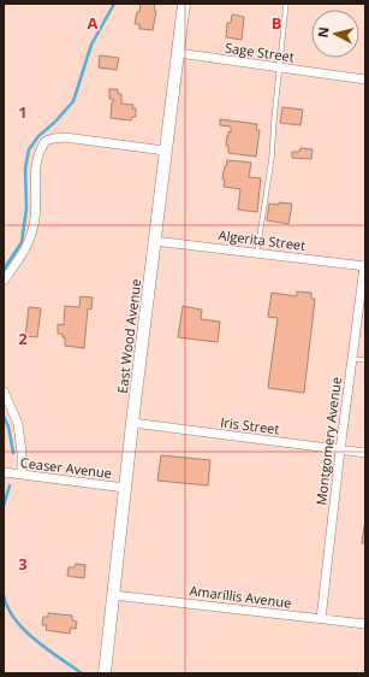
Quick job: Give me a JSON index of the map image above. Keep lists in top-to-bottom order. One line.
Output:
{"streets":{"main road":["East Wood Avenue"],"street":["Sage Street","Algerita Street","Iris Street","Montgomery Avenue","Ceaser Avenue","Amarillis Avenue"]},"crossings":[["Sage Street","East Wood Avenue"],["Algerita Street","East Wood Avenue"],["Algerita Street","Montgomery Avenue"],["East Wood Avenue","Iris Street"],["East Wood Avenue","Ceaser Avenue"],["East Wood Avenue","Amarillis Avenue"],["Iris Street","Montgomery Avenue"],["Montgomery Avenue","Amarillis Avenue"]],"north":"left","grid":{"columns":["A","B"],"rows":["1","2","3"]}}
